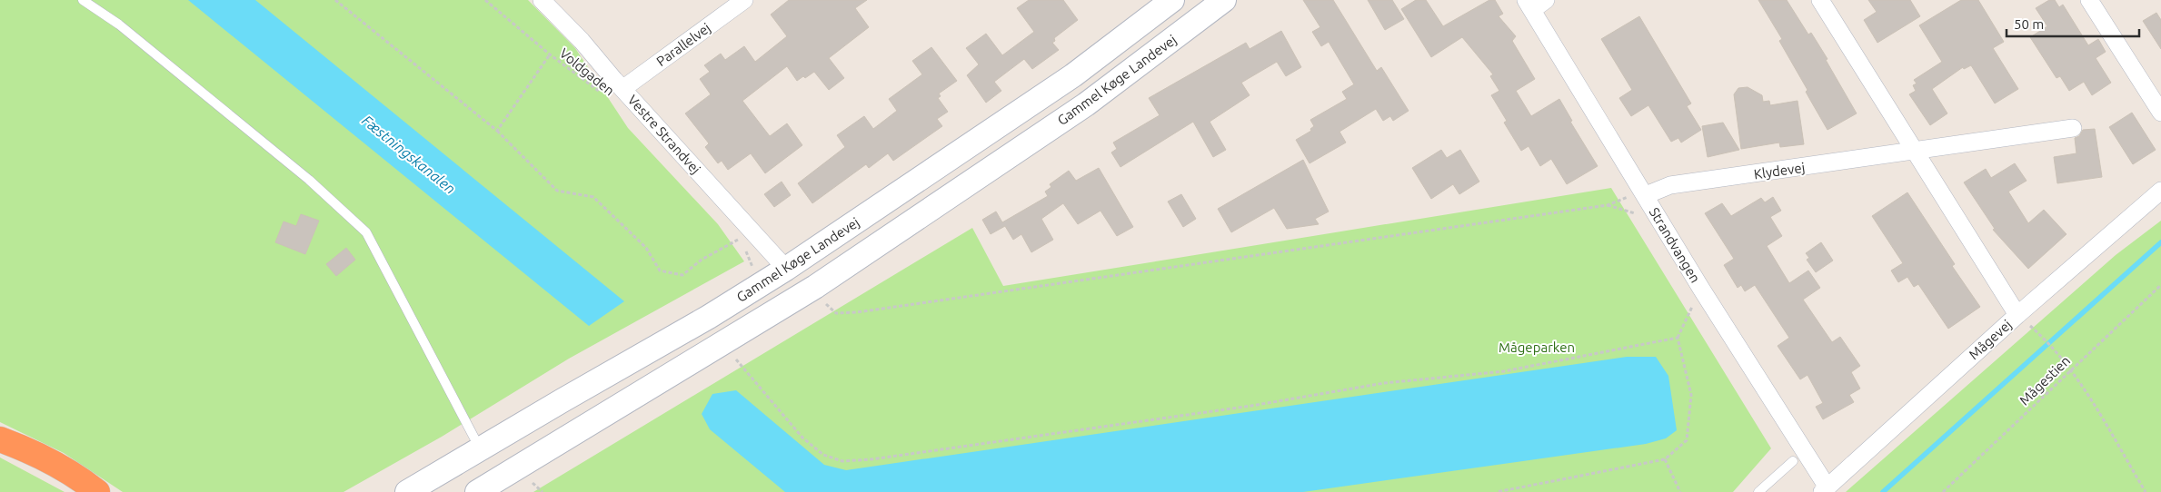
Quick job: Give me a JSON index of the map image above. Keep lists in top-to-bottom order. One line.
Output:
{"streets":{"main road":["Gammel Køge Landevej"],"street":["Parallelvej","Vestre Strandvej","Klydevej","Strandvangen","Mågevej"],"path":["Voldgaden","Mågestien"]},"crossings":[["Parallelvej","Vestre Strandvej"],["Gammel Køge Landevej","Vestre Strandvej"],["Klydevej","Strandvangen"],["Strandvangen","Mågevej"]],"water":["Fæstningskanalen"],"parks":["Mågeparken"],"scale_bar":"50 m"}
